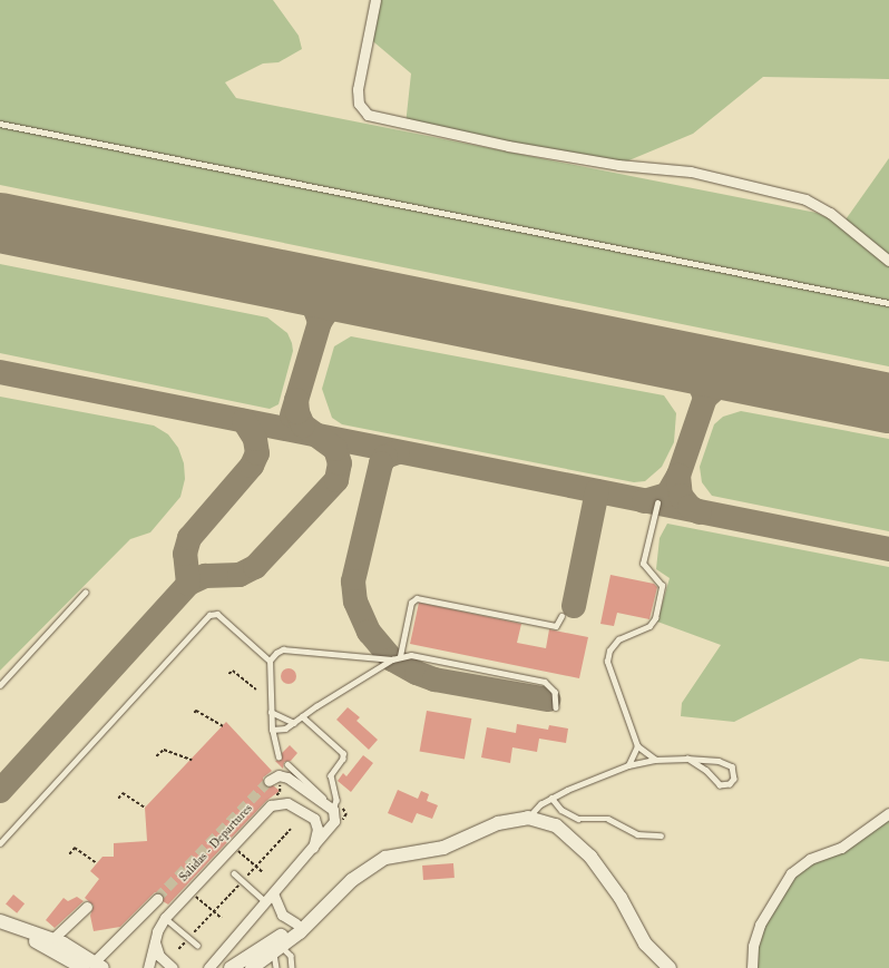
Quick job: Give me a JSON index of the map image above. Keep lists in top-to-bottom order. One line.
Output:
{"streets":{"street":["Salidas - Departures"]}}
